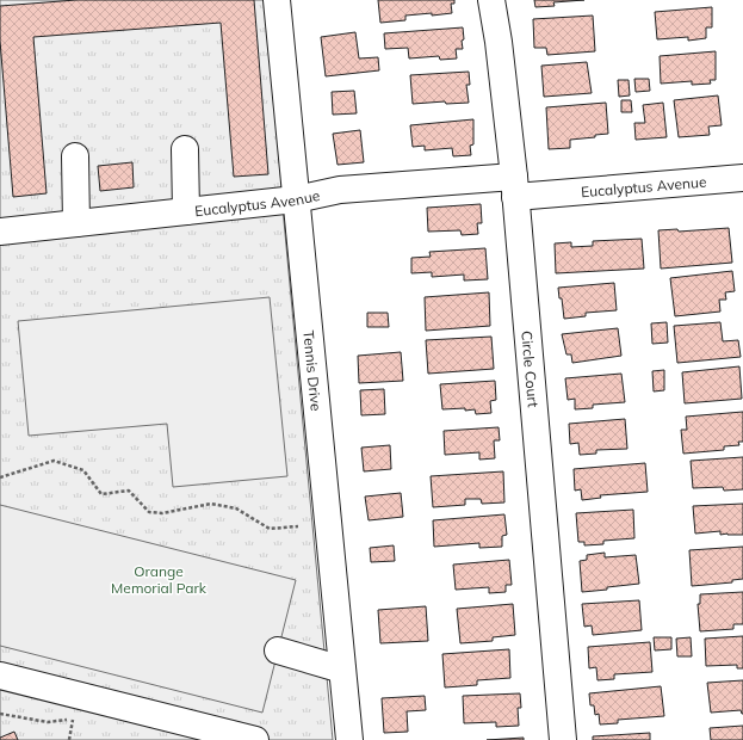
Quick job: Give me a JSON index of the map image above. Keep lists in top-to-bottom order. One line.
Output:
{"streets":{"street":["Eucalyptus Avenue","Tennis Drive","Circle Court"]},"crossings":[["Eucalyptus Avenue","Tennis Drive"],["Eucalyptus Avenue","Circle Court"]],"parks":["Orange Memorial Park"]}
